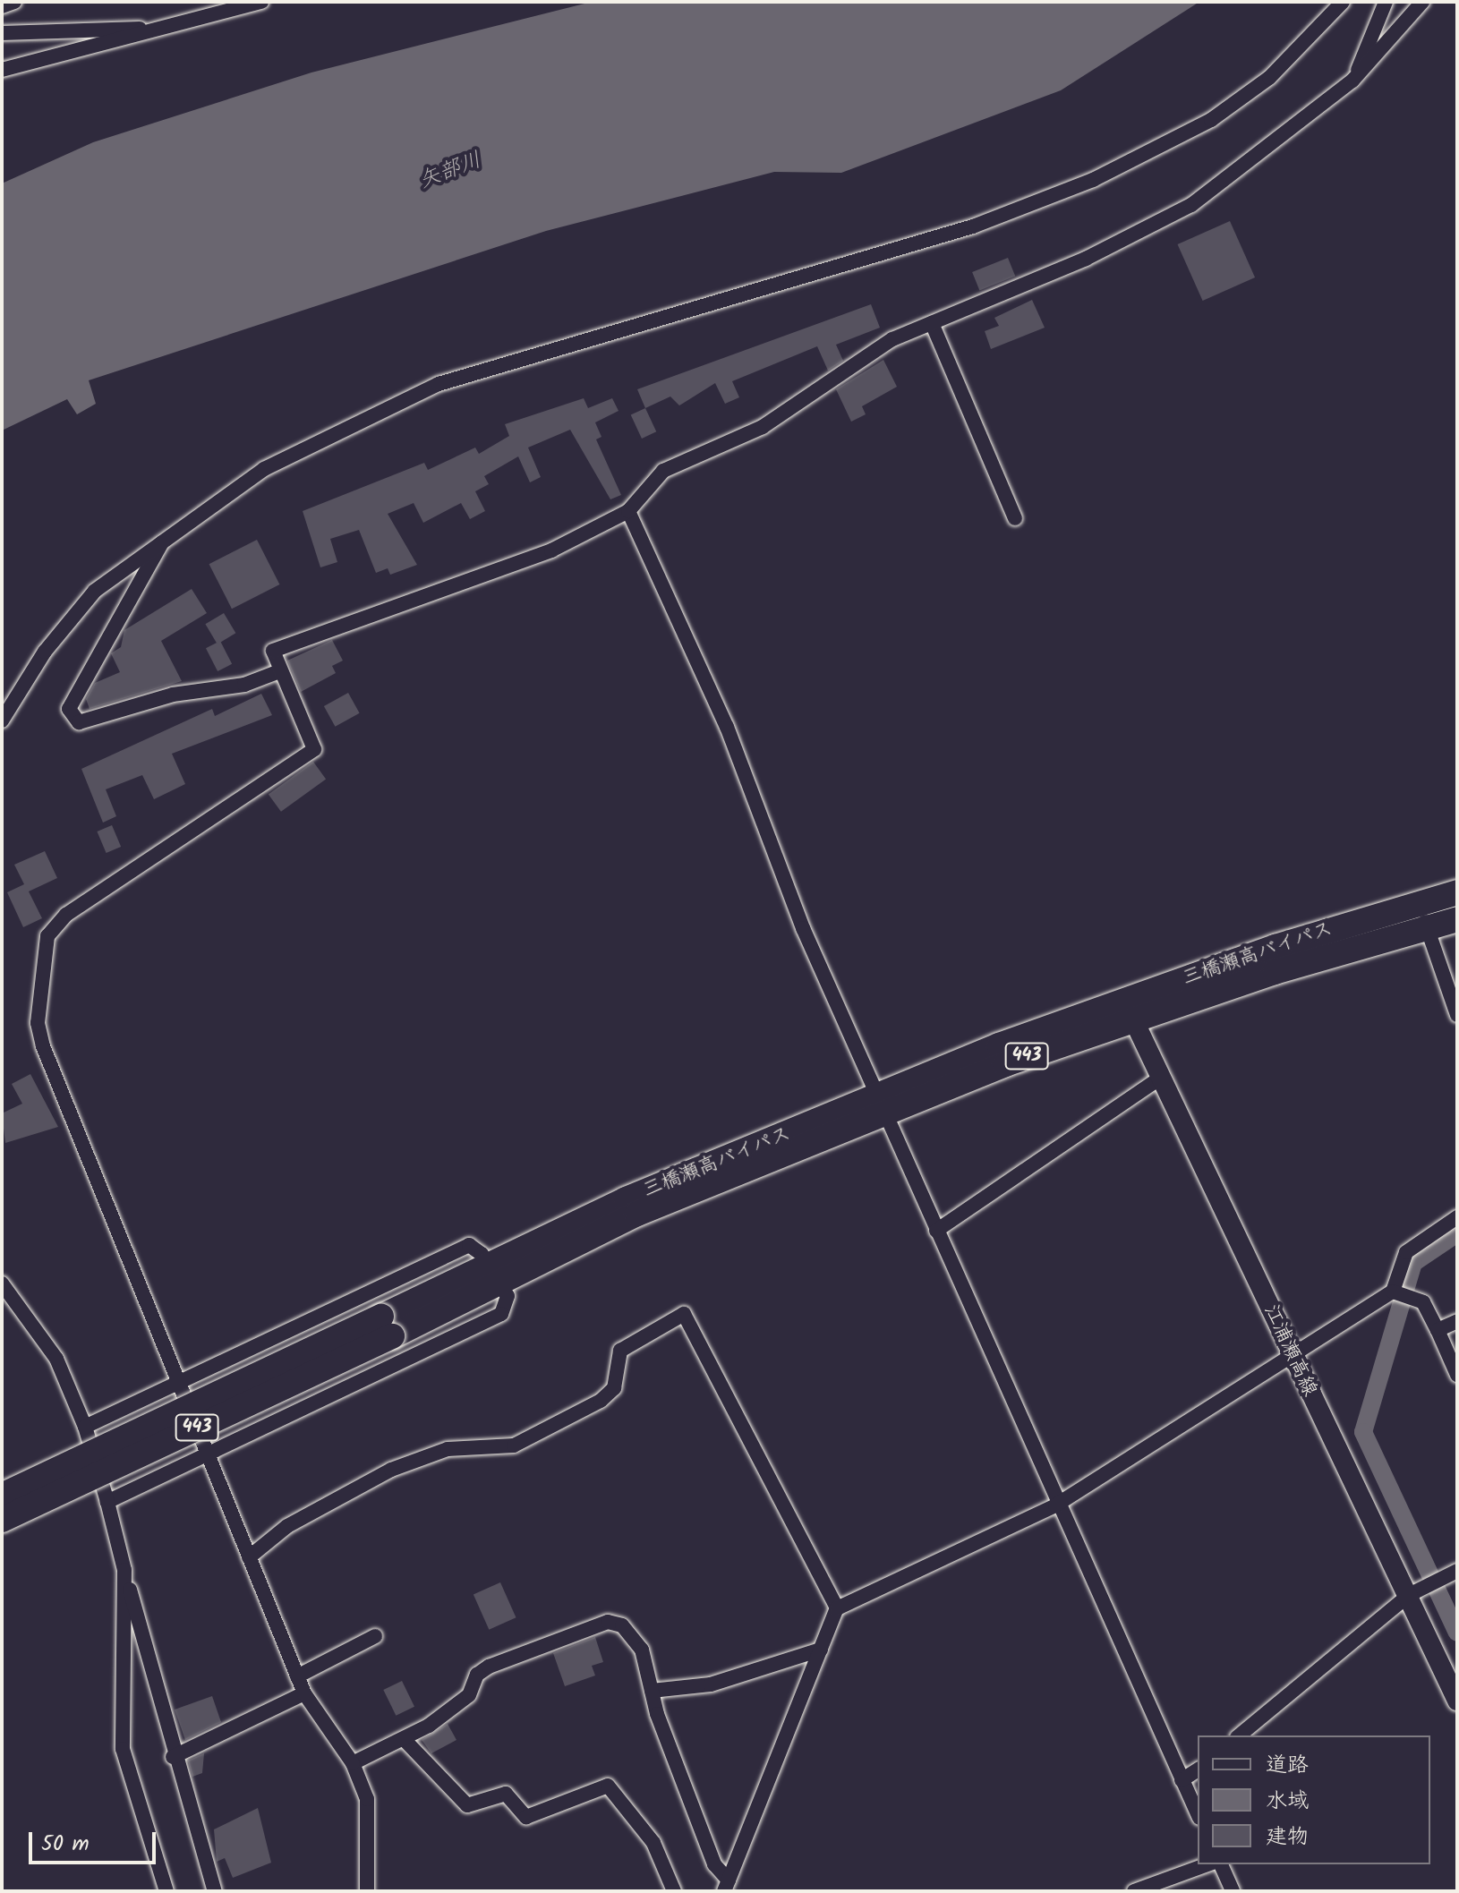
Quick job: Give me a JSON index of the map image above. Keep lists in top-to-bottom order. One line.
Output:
{"streets":{"highway":["三橋瀬高バイパス","443"],"main road":["江浦瀬高線"]},"crossings":[["三橋瀬高バイパス","江浦瀬高線"]],"water":["矢部川"],"legend":["道路","水域","建物"],"scale_bar":"50 m"}
